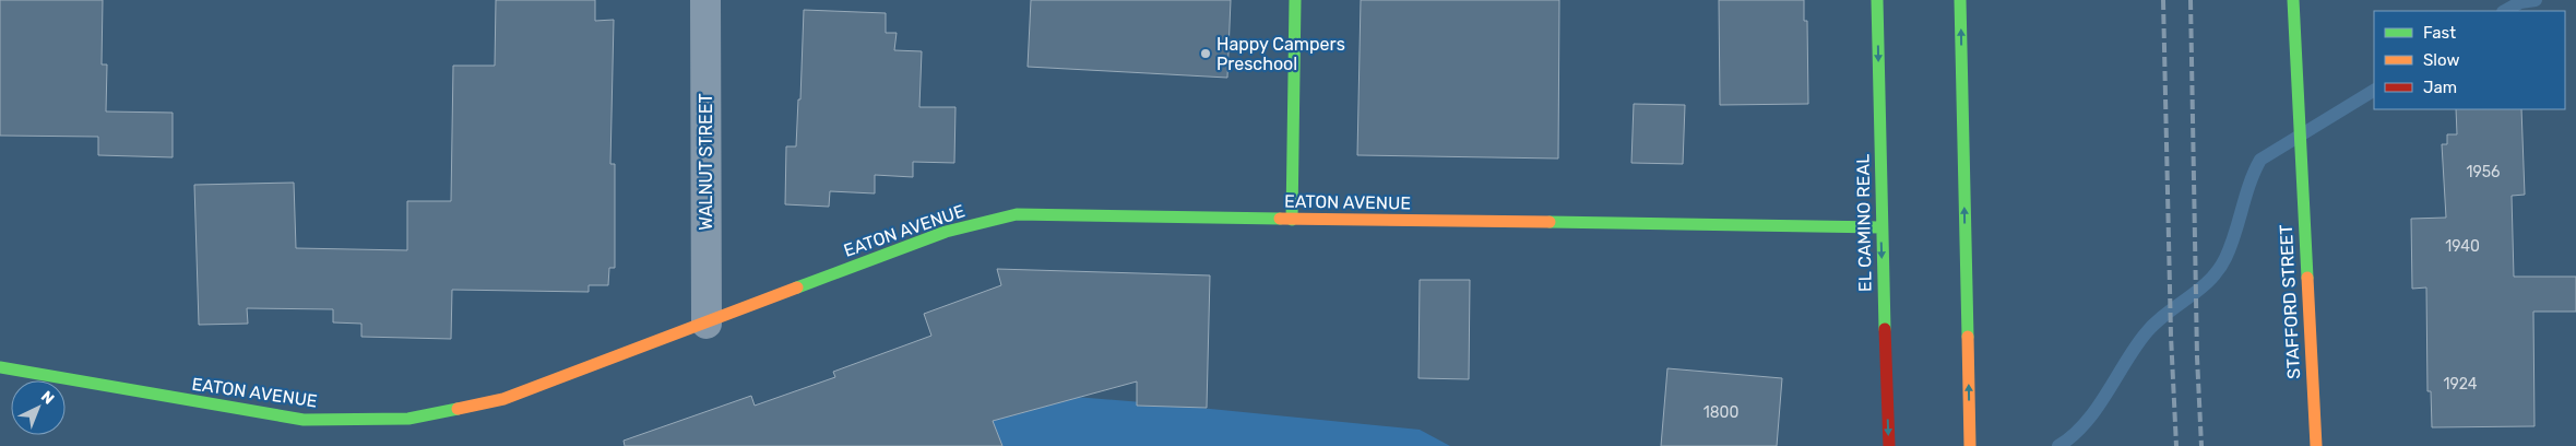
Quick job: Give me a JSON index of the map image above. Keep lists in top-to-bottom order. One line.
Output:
{"streets":{"street":["WALNUT STREET","EATON AVENUE","EL CAMINO REAL","STAFFORD STREET"]},"crossings":[["WALNUT STREET","EATON AVENUE"],["EATON AVENUE","EL CAMINO REAL"]],"places":["Happy Campers Preschool"],"house_numbers":["1956","1940","1924","1800"],"legend":["Fast","Slow","Jam"],"north":"top right"}
